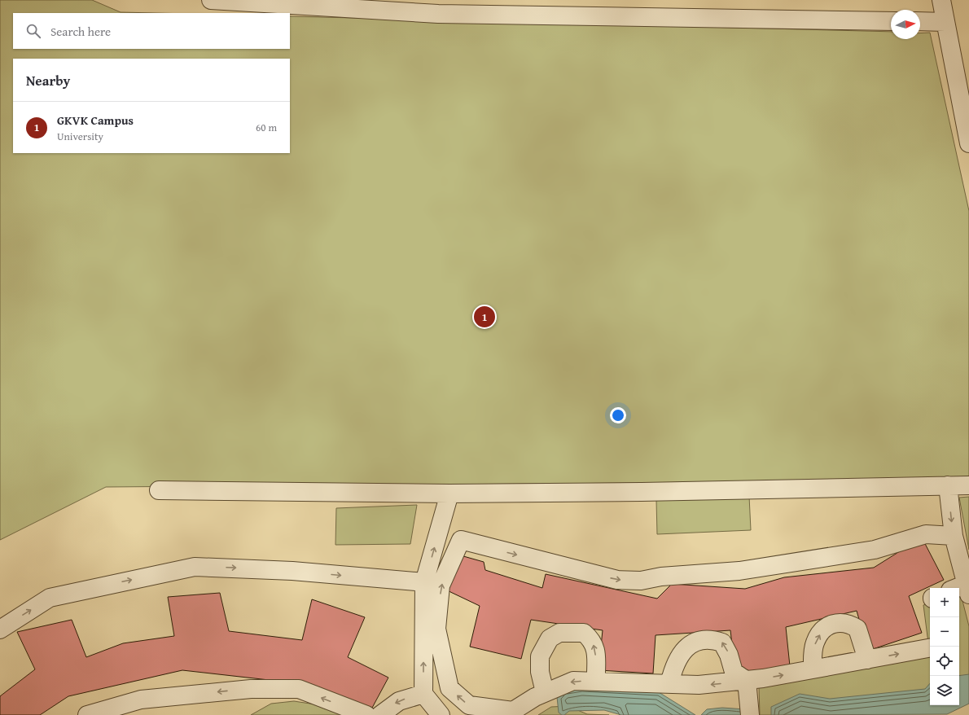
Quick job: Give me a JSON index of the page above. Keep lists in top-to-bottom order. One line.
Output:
{"north":"right","page":{"search":"Search here","heading":"Nearby","list":[{"mark":"1","name":"GKVK Campus","note":"University","value":"60 m"}],"pins":"1","map_buttons":["+","−"]}}
